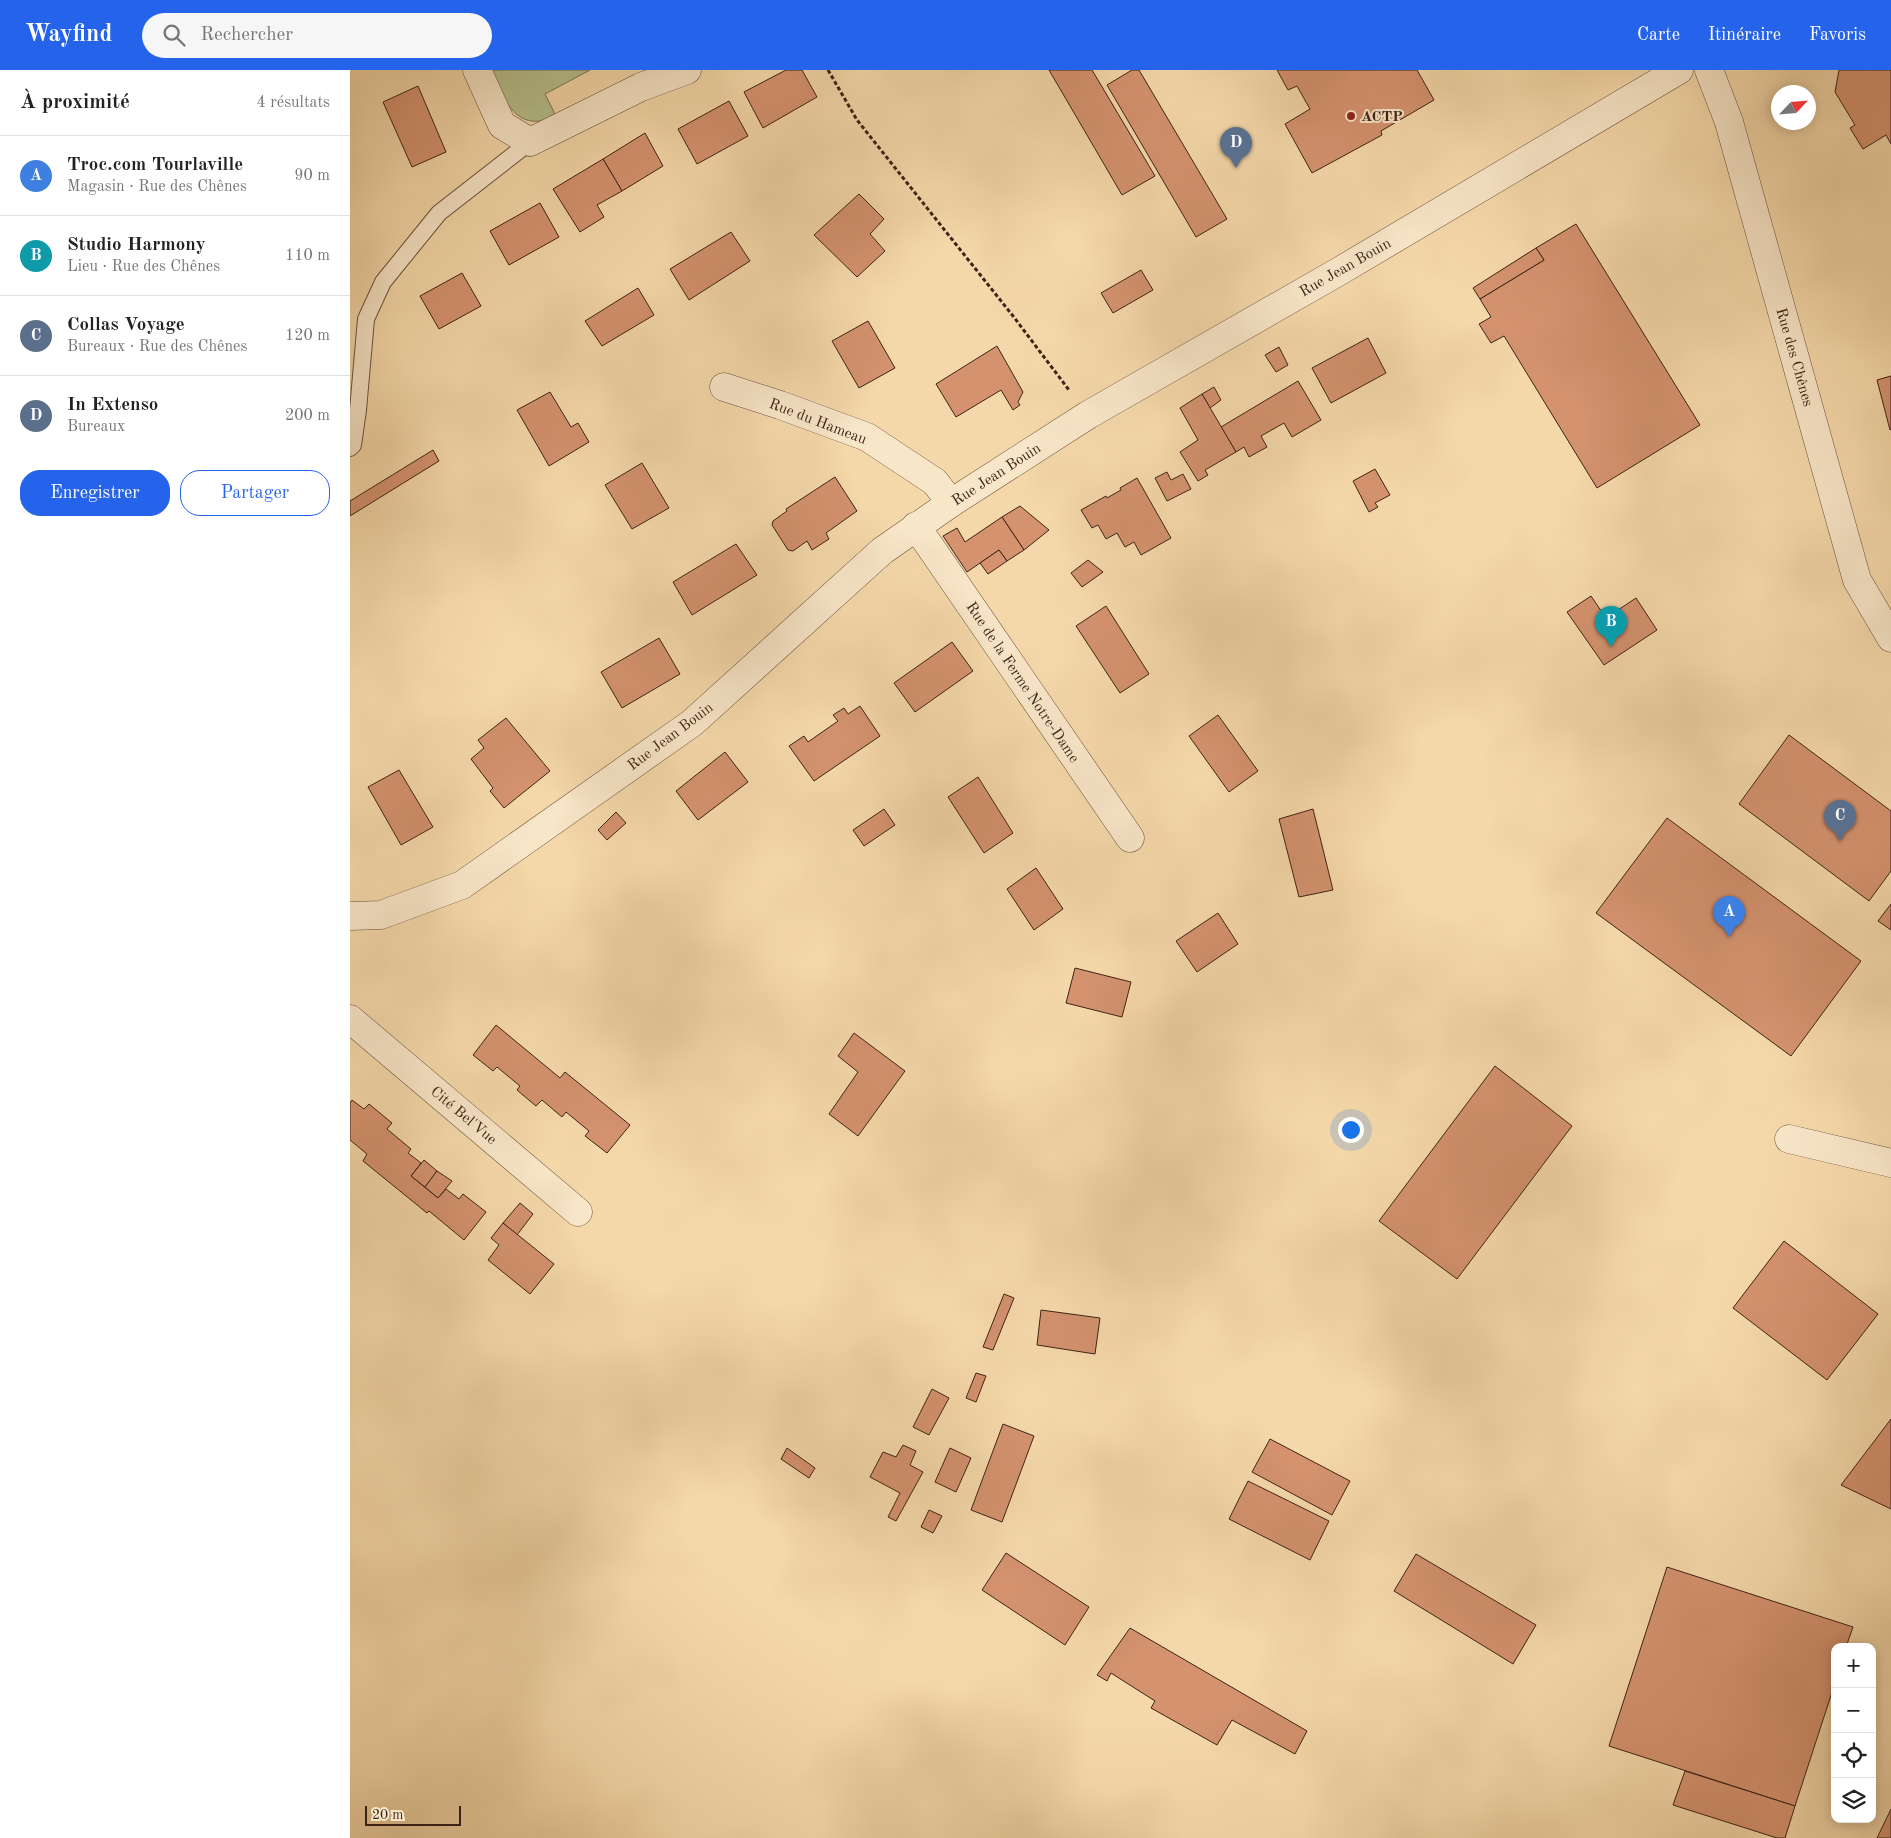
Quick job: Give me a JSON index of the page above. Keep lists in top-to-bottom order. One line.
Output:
{"streets":{"street":["Rue Jean Bouin","Rue des Chênes","Rue du Hameau","Rue de la Ferme Notre-Dame","Cité Bel'Vue"]},"crossings":[["Rue Jean Bouin","Rue du Hameau"],["Rue Jean Bouin","Rue de la Ferme Notre-Dame"]],"places":["ACTP"],"scale_bar":"20 m","north":"top right","page":{"header":"Wayfind","search":"Rechercher","nav":["Carte","Itinéraire","Favoris"],"heading":["À proximité","4 résultats"],"pins":["D","B","C","A"],"list":[{"mark":"A","name":"Troc.com Tourlaville","note":"Magasin · Rue des Chênes","value":"90 m"},{"mark":"B","name":"Studio Harmony","note":"Lieu · Rue des Chênes","value":"110 m"},{"mark":"C","name":"Collas Voyage","note":"Bureaux · Rue des Chênes","value":"120 m"},{"mark":"D","name":"In Extenso","note":"Bureaux","value":"200 m"}],"buttons":["Enregistrer","Partager"],"map_buttons":["+","−"],"scale":"20 m"}}
